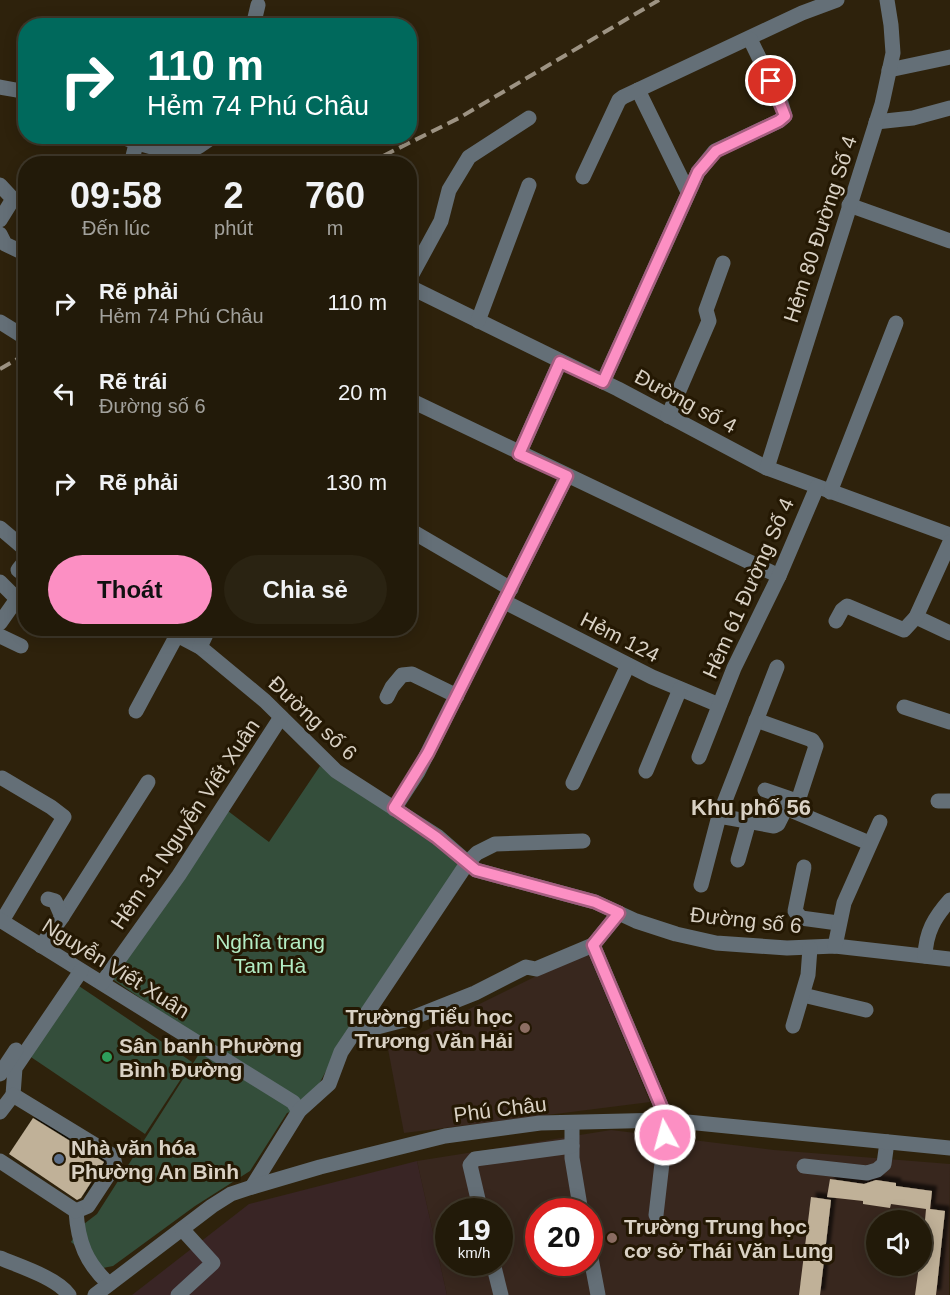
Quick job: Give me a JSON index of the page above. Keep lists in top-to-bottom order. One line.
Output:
{"streets":{"street":["Hẻm 80 Đường Số 4","Đường số 4","Hẻm 61 Đường Số 4","Hẻm 124","Đường số 6","Hẻm 31 Nguyễn Viết Xuân","Nguyễn Viết Xuân","Phú Châu"]},"crossings":[["Hẻm 80 Đường Số 4","Đường số 4"],["Đường số 4","Hẻm 61 Đường Số 4"],["Hẻm 61 Đường Số 4","Hẻm 124"],["Đường số 6","Hẻm 31 Nguyễn Viết Xuân"],["Hẻm 31 Nguyễn Viết Xuân","Nguyễn Viết Xuân"]],"districts":["Khu phố 56"],"parks":["Nghĩa trang Tam Hà"],"places":["Trường Tiểu học Trương Văn Hải","Sân banh Phường Bình Đường","Nhà văn hóa Phường An Bình","Trường Trung học cơ sở Thái Văn Lung"],"page":{"turn":["110 m","Hẻm 74 Phú Châu"],"eta":["09:58","Đến lúc","2","phút","760","m"],"list":[{"name":"Rẽ phải","note":"Hẻm 74 Phú Châu","value":"110 m"},{"name":"Rẽ trái","note":"Đường số 6","value":"20 m"},{"name":"Rẽ phải","value":"130 m"}],"buttons":["Thoát","Chia sẻ"],"speed":"19 km/h","limit":"20"}}
